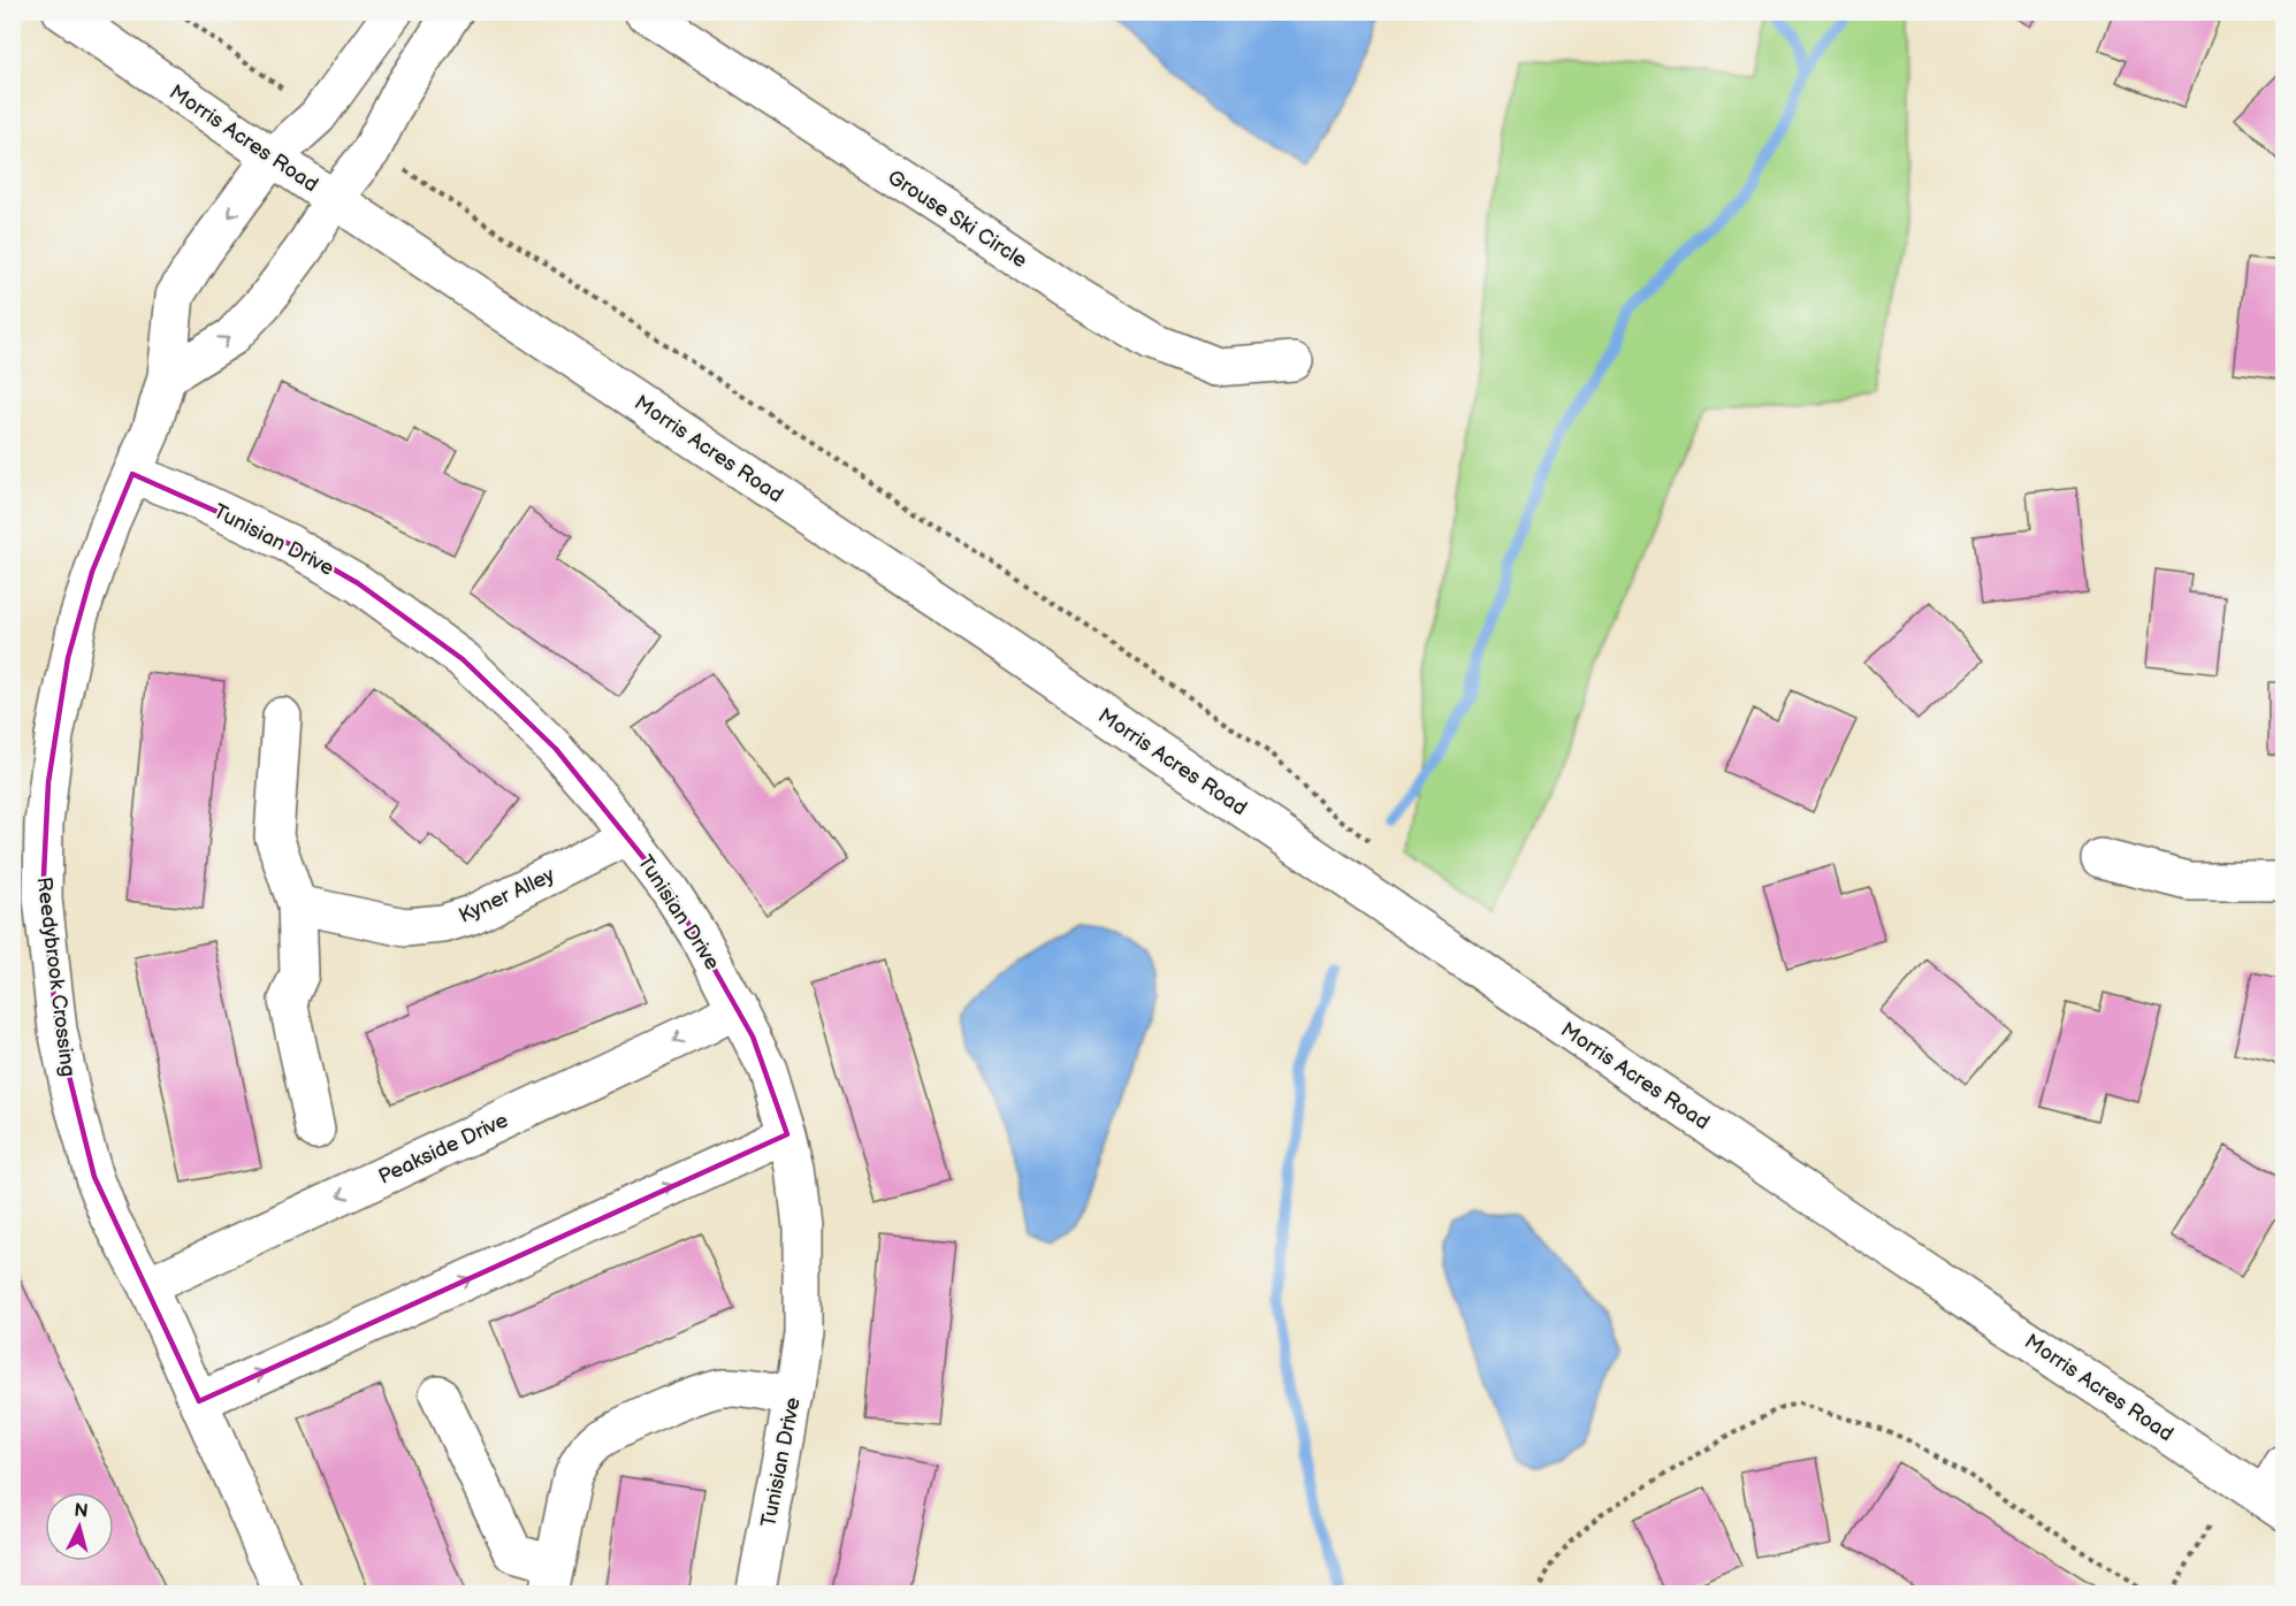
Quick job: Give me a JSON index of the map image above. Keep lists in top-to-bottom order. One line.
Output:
{"streets":{"street":["Morris Acres Road","Grouse Ski Circle","Tunisian Drive","Kyner Alley","Reedybrook Crossing","Peakside Drive"]},"crossings":[["Morris Acres Road","Reedybrook Crossing"],["Tunisian Drive","Kyner Alley"],["Tunisian Drive","Reedybrook Crossing"],["Tunisian Drive","Peakside Drive"],["Reedybrook Crossing","Peakside Drive"]],"north":"top"}
